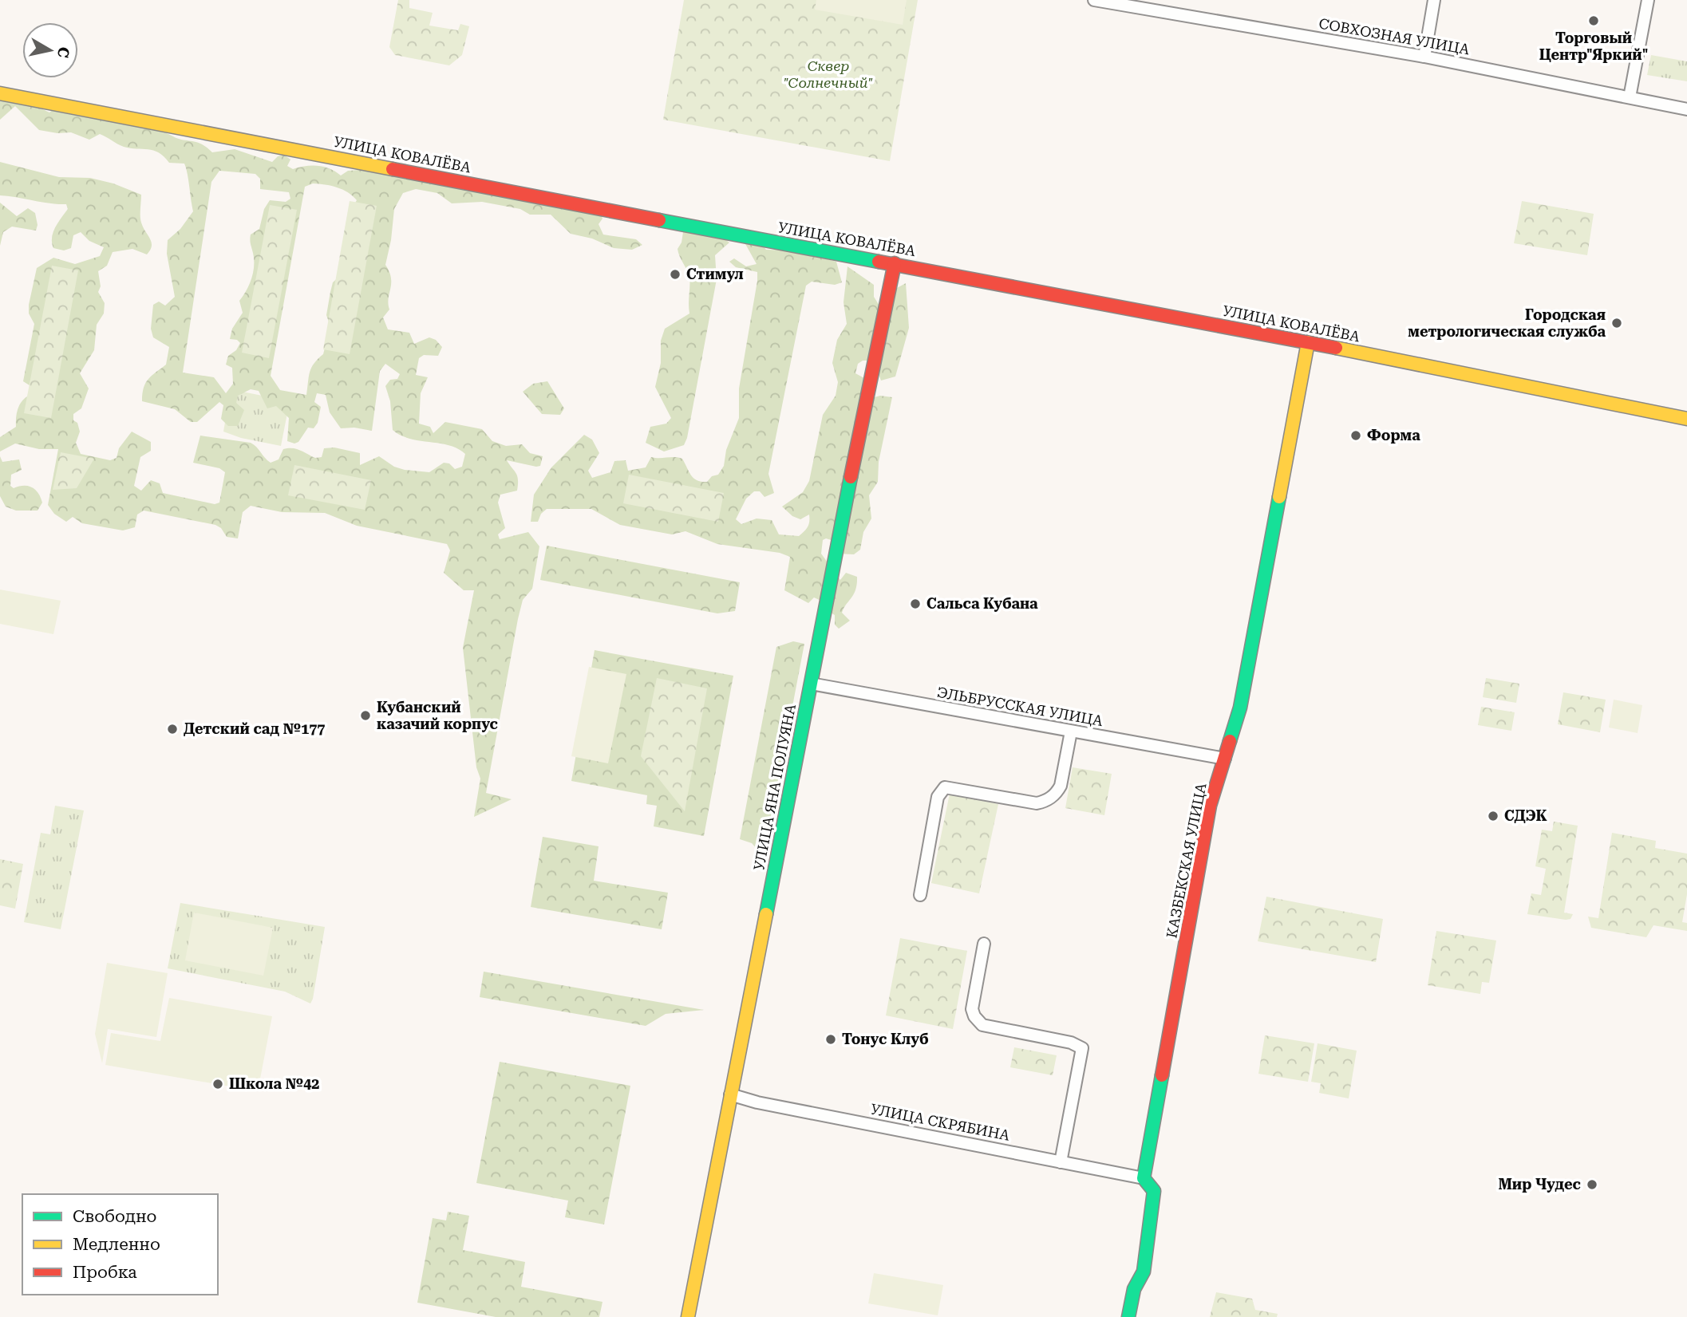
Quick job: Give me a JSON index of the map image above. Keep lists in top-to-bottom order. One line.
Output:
{"streets":{"street":["СОВХОЗНАЯ УЛИЦА","УЛИЦА КОВАЛЁВА","ЭЛЬБРУССКАЯ УЛИЦА","УЛИЦА ЯНА ПОЛУЯНА","КАЗБЕКСКАЯ УЛИЦА","УЛИЦА СКРЯБИНА"]},"crossings":[["УЛИЦА КОВАЛЁВА","УЛИЦА ЯНА ПОЛУЯНА"],["УЛИЦА КОВАЛЁВА","КАЗБЕКСКАЯ УЛИЦА"],["ЭЛЬБРУССКАЯ УЛИЦА","УЛИЦА ЯНА ПОЛУЯНА"],["ЭЛЬБРУССКАЯ УЛИЦА","КАЗБЕКСКАЯ УЛИЦА"],["УЛИЦА ЯНА ПОЛУЯНА","УЛИЦА СКРЯБИНА"],["КАЗБЕКСКАЯ УЛИЦА","УЛИЦА СКРЯБИНА"]],"parks":["Сквер \"Солнечный\""],"places":["Торговый Центр\"Яркий\"","Стимул","Городская метрологическая служба","Форма","Сальса Кубана","Кубанский казачий корпус","Детский сад №177","СДЭК","Тонус Клуб","Школа №42","Мир Чудес"],"legend":["Свободно","Медленно","Пробка"],"north":"right"}
